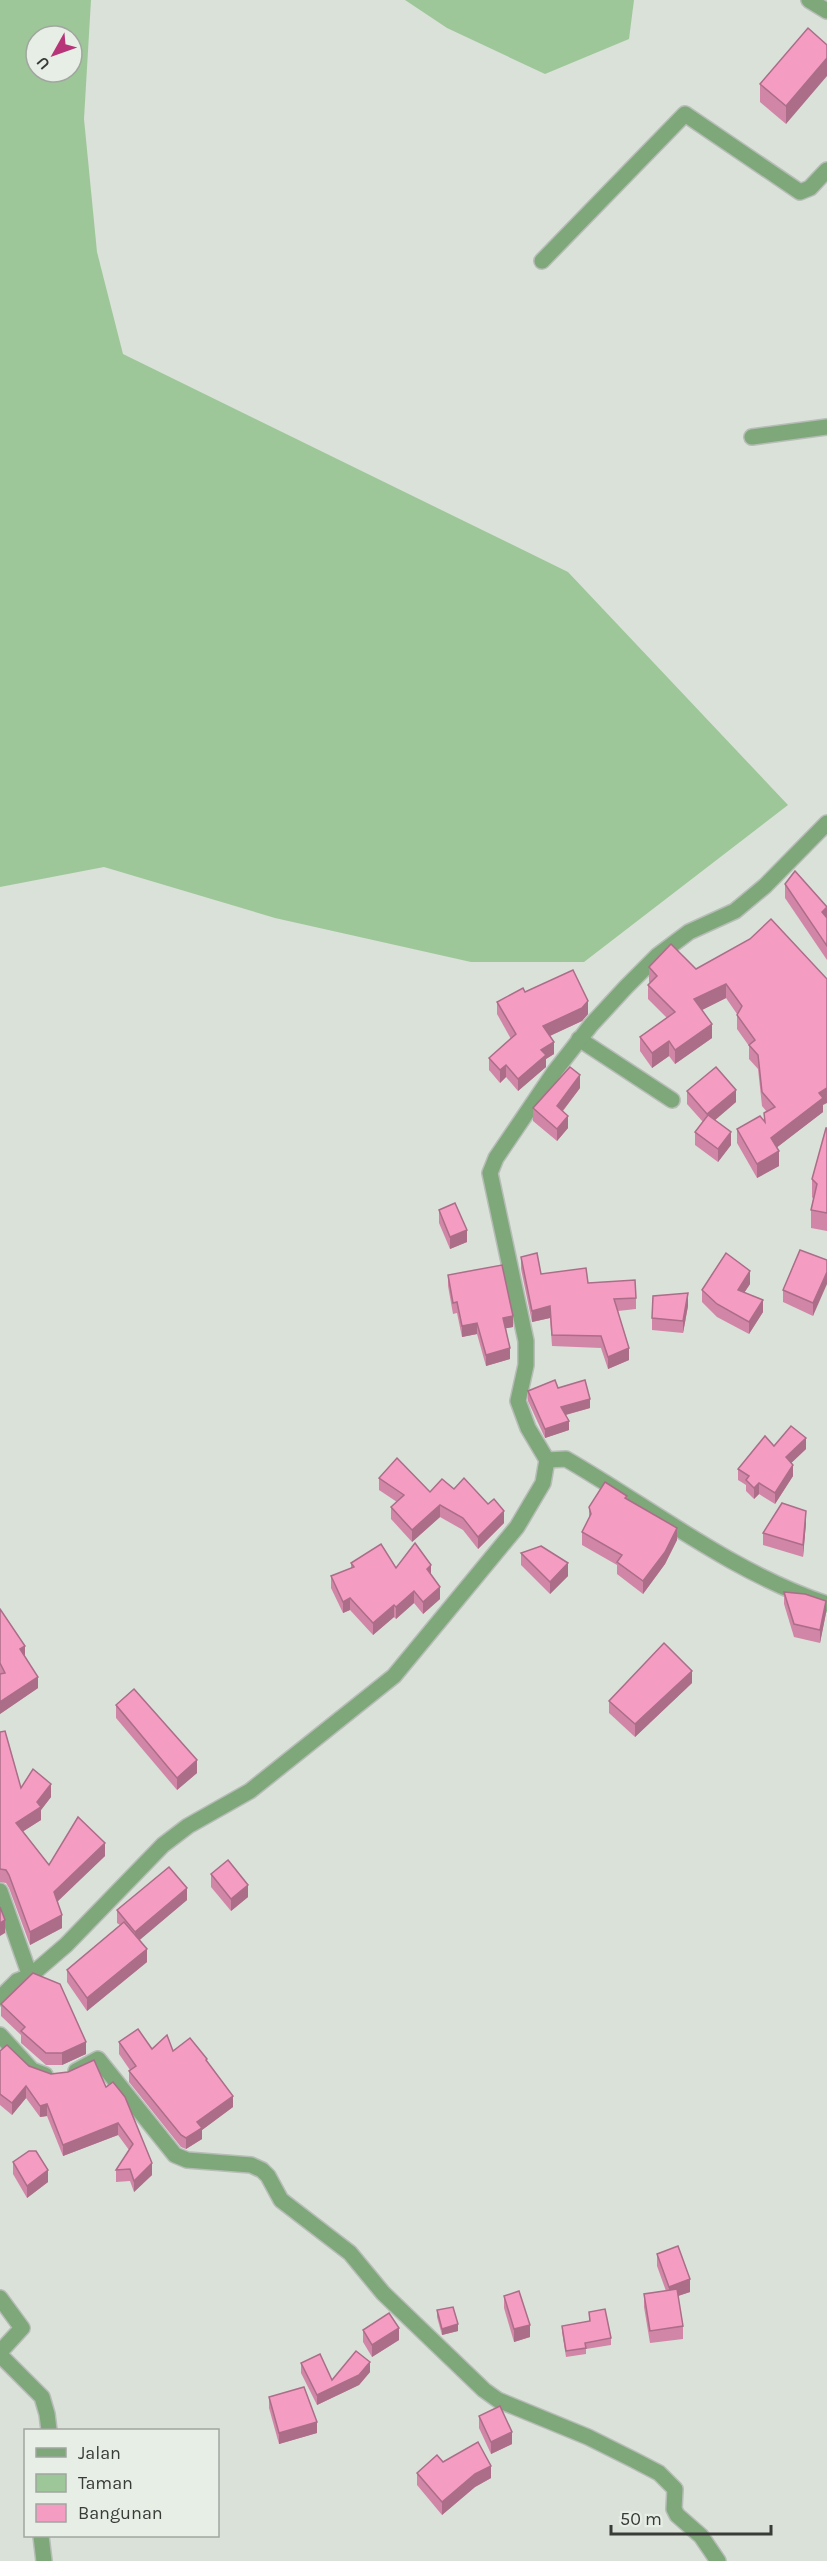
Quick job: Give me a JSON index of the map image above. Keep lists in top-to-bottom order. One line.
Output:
{"legend":["Jalan","Taman","Bangunan"],"scale_bar":"50 m","north":"bottom left"}
